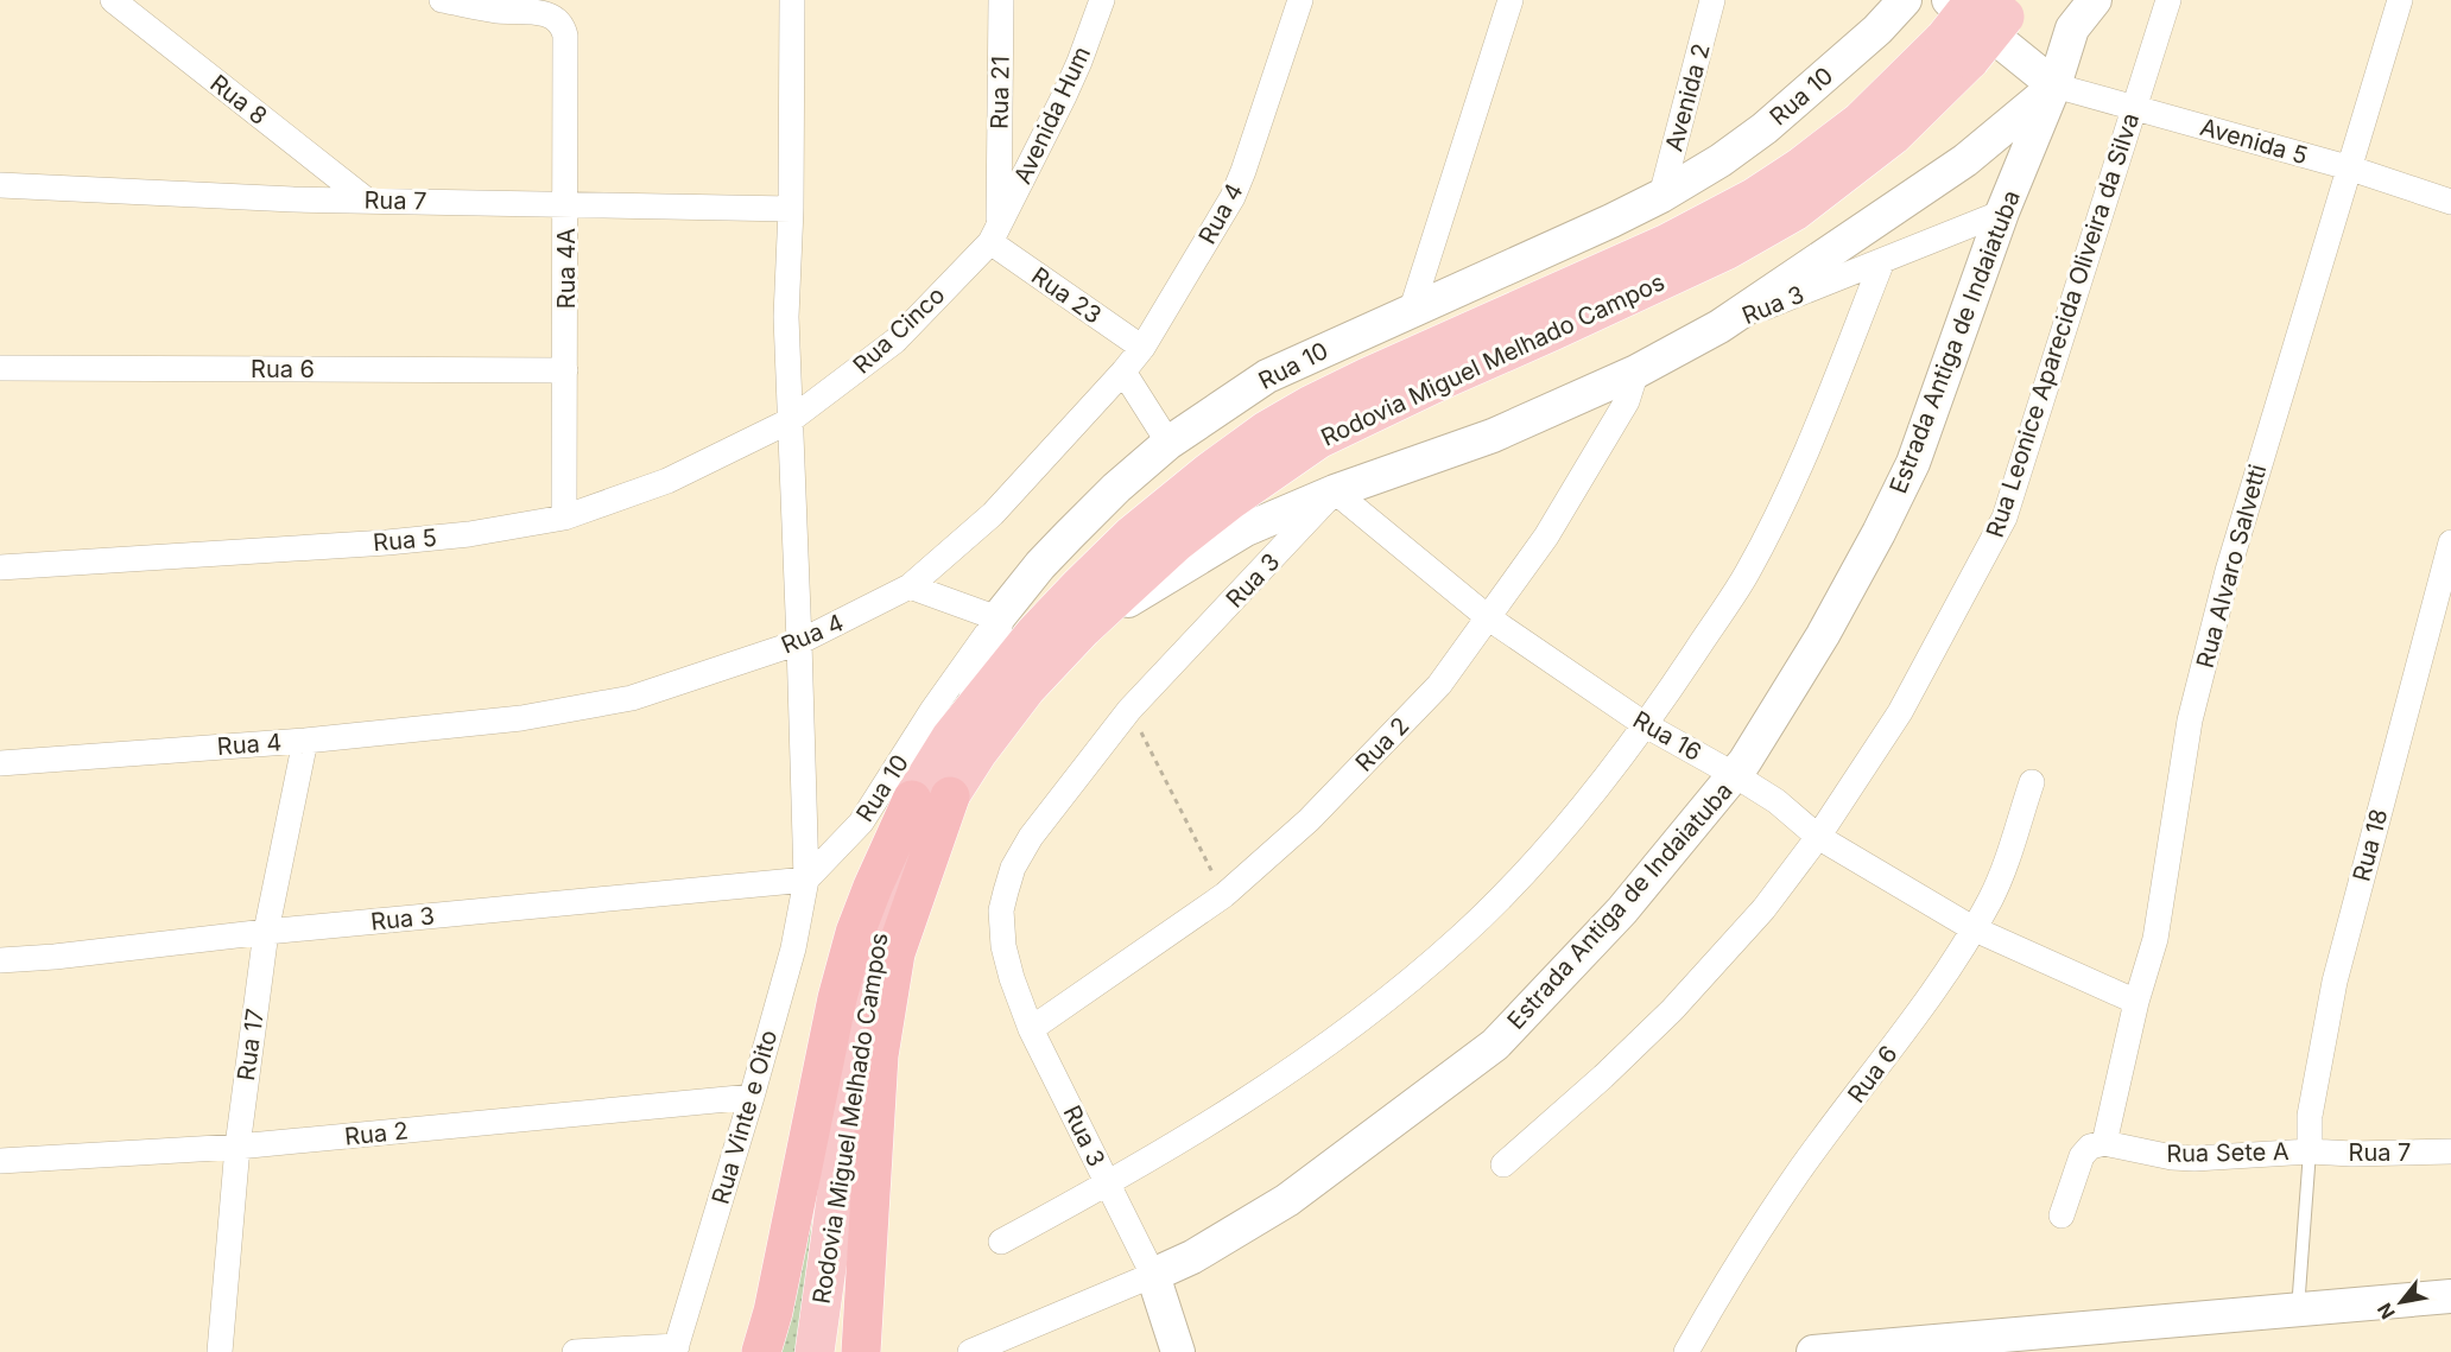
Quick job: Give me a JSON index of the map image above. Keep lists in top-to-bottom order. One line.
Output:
{"streets":{"highway":["Rodovia Miguel Melhado Campos"],"main road":["Rua 10","Rua 3","Estrada Antiga de Indaiatuba"],"street":["Rua 21","Avenida 2","Rua 8","Avenida Hum","Avenida 5","Rua 7","Rua 4","Rua 4A","Rua 23","Rua Leonice Aparecida Oliveira da Silva","Rua Cinco","Rua 6","Rua 5","Rua Alvaro Salvetti","Rua 16","Rua 2","Rua 18","Rua 17","Rua Vinte e Oito","Rua Sete A"]},"crossings":[["Rua 21","Avenida Hum"],["Rua 21","Rua 23"],["Rua 21","Rua Cinco"],["Rua 10","Avenida 2"],["Rua 10","Rua 3"],["Rua 10","Rua Vinte e Oito"],["Rua 8","Rua 7"],["Avenida Hum","Rua 23"],["Avenida Hum","Rua Cinco"],["Avenida 5","Rua Leonice Aparecida Oliveira da Silva"],["Avenida 5","Estrada Antiga de Indaiatuba"],["Avenida 5","Rua Alvaro Salvetti"],["Rua 7","Rua 4A"],["Rua 7","Rua 18"],["Rua 7","Rua Vinte e Oito"],["Rua 7","Rua Sete A"],["Rua 4","Rua 23"],["Rua 4","Rua 17"],["Rua 4","Rua Vinte e Oito"],["Rua 4A","Rua 6"],["Rua 4A","Rua 5"],["Rua 23","Rua Cinco"],["Rua 3","Estrada Antiga de Indaiatuba"],["Rua 3","Rua 16"],["Rua 3","Rua 2"],["Rua 3","Rua 17"],["Rua 3","Rua Vinte e Oito"],["Rua Leonice Aparecida Oliveira da Silva","Rua 16"],["Rua Cinco","Rua 5"],["Rua Cinco","Rua Vinte e Oito"],["Estrada Antiga de Indaiatuba","Rua 16"],["Rua 6","Rua 16"],["Rua 5","Rua Vinte e Oito"],["Rua Alvaro Salvetti","Rua 16"],["Rua Alvaro Salvetti","Rua Sete A"],["Rua 16","Rua 2"],["Rua 2","Rua 17"],["Rua 2","Rua Vinte e Oito"],["Rua 18","Rua Sete A"]],"north":"bottom left"}
